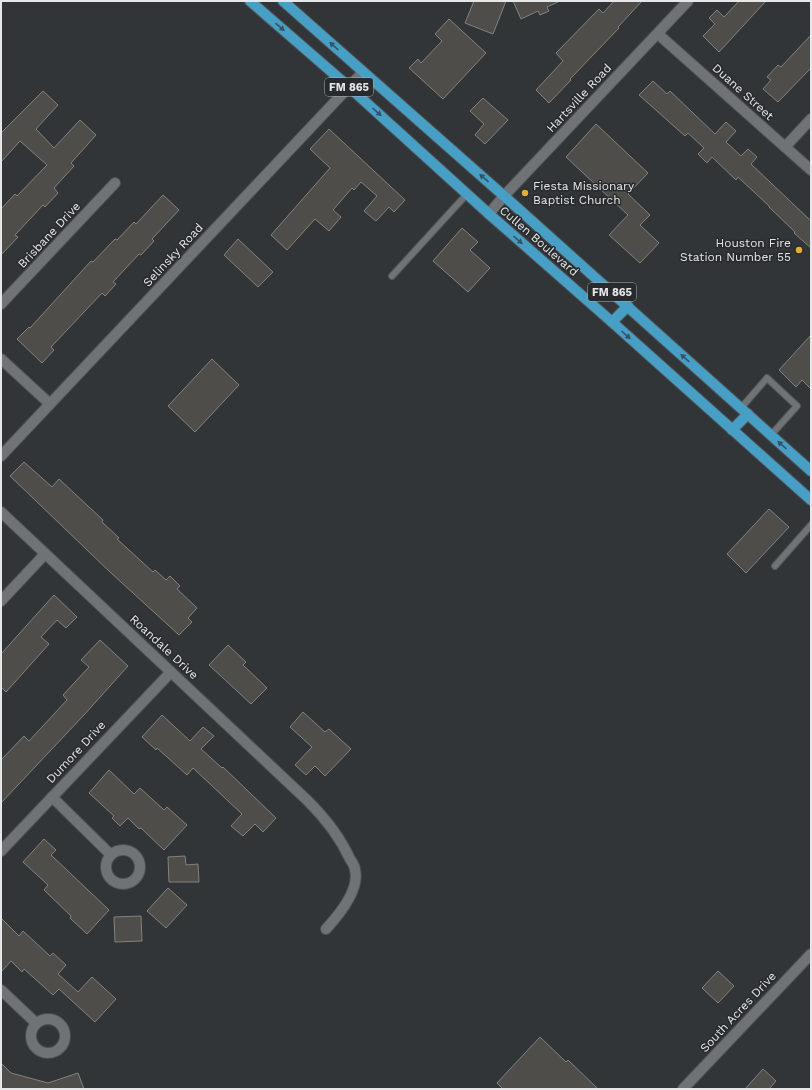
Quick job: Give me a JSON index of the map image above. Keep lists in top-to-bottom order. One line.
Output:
{"streets":{"main road":["FM 865","Cullen Boulevard"],"street":["Duane Street","Hartsville Road","Brisbane Drive","Selinsky Road","Roandale Drive","Dumore Drive","South Acres Drive"]},"crossings":[["Duane Street","Hartsville Road"],["Hartsville Road","Cullen Boulevard"],["Cullen Boulevard","Selinsky Road"],["Roandale Drive","Dumore Drive"]],"places":["Fiesta Missionary Baptist Church","Houston Fire Station Number 55"]}
